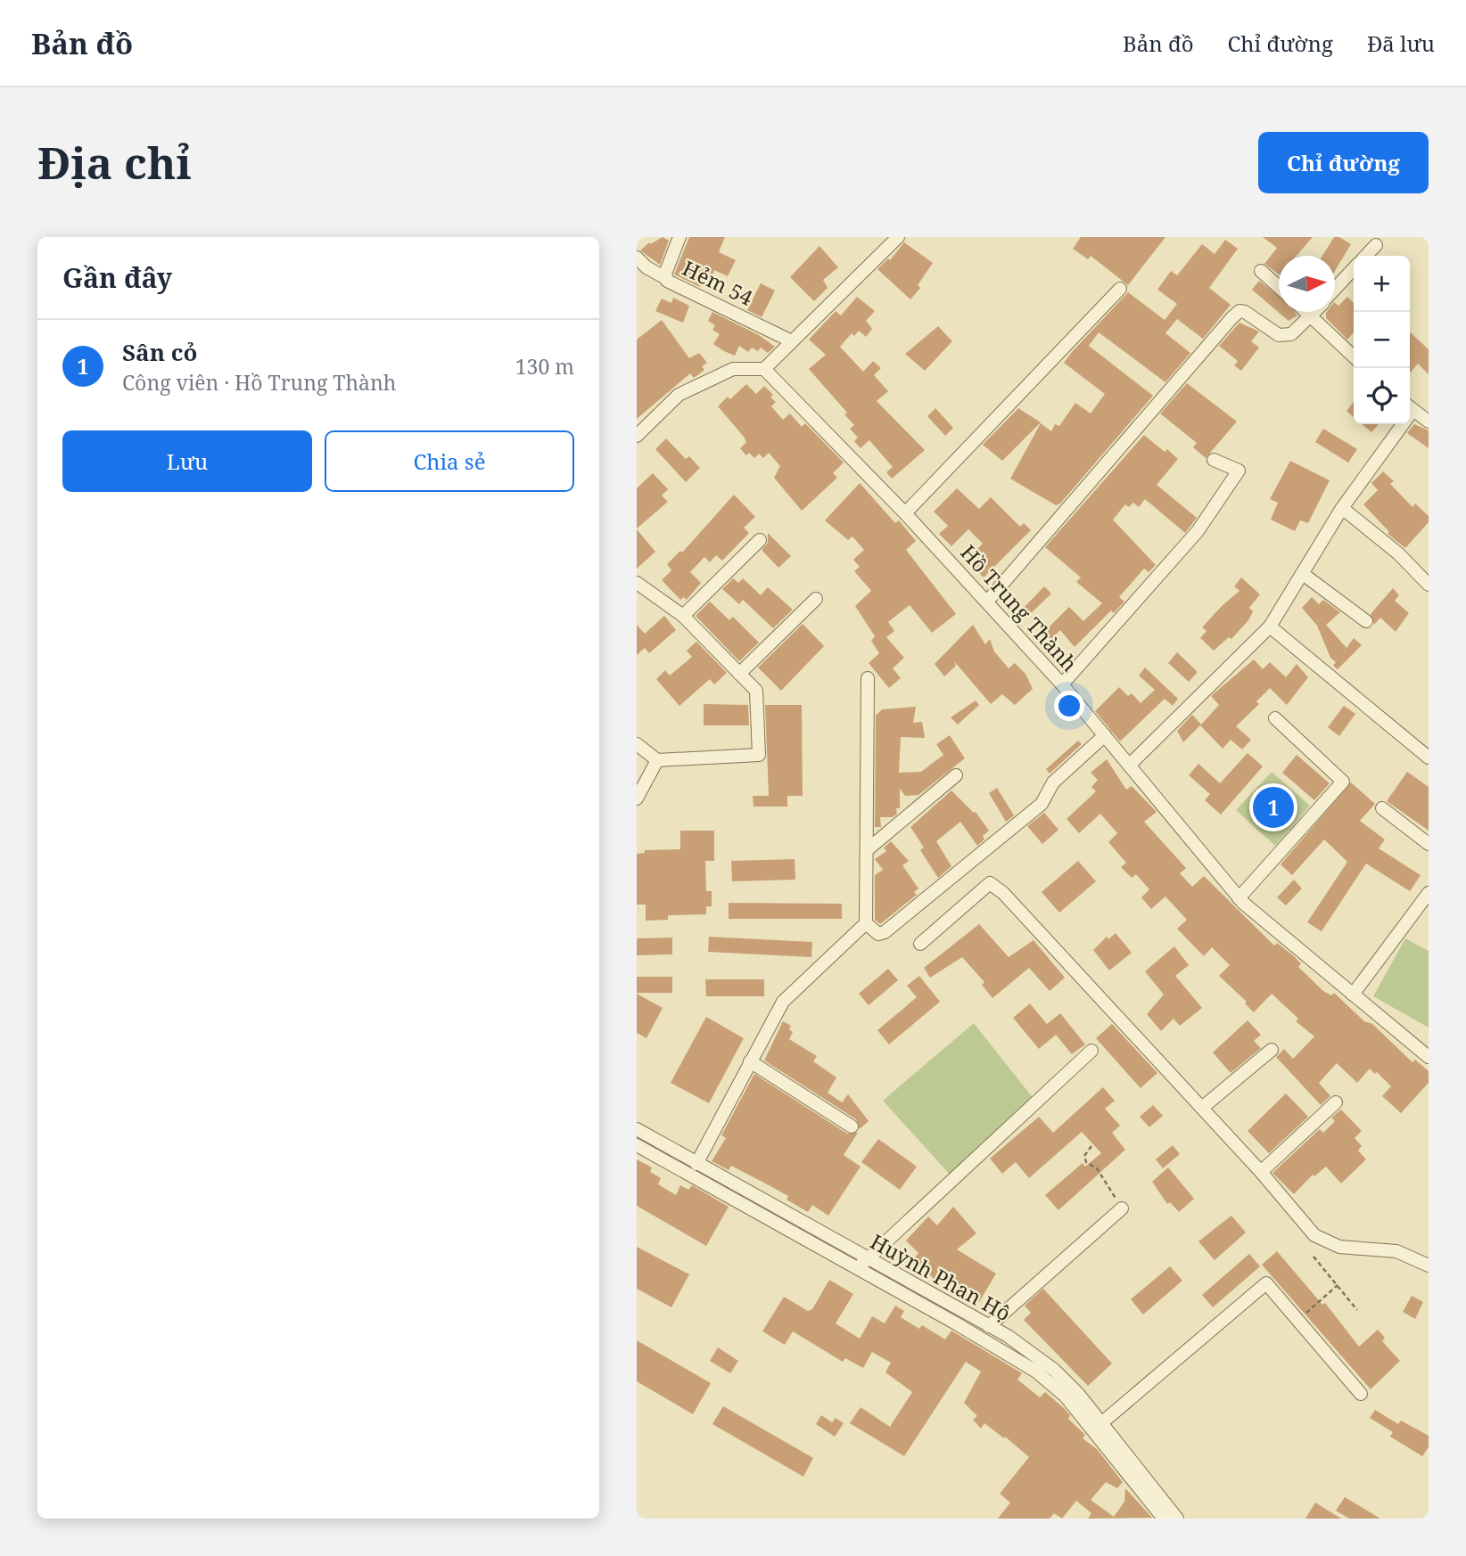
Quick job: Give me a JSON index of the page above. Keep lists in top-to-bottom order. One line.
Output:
{"streets":{"street":["Hẻm 54","Hồ Trung Thành","Huỳnh Phan Hộ"]},"north":"right","page":{"header":"Bản đồ","nav":["Bản đồ","Chỉ đường","Đã lưu"],"buttons":["Chỉ đường",["Lưu","Chia sẻ"]],"title":"Địa chỉ","heading":"Gần đây","map_buttons":["+","−"],"list":[{"mark":"1","name":"Sân cỏ","note":"Công viên · Hồ Trung Thành","value":"130 m"}],"pins":"1"}}
